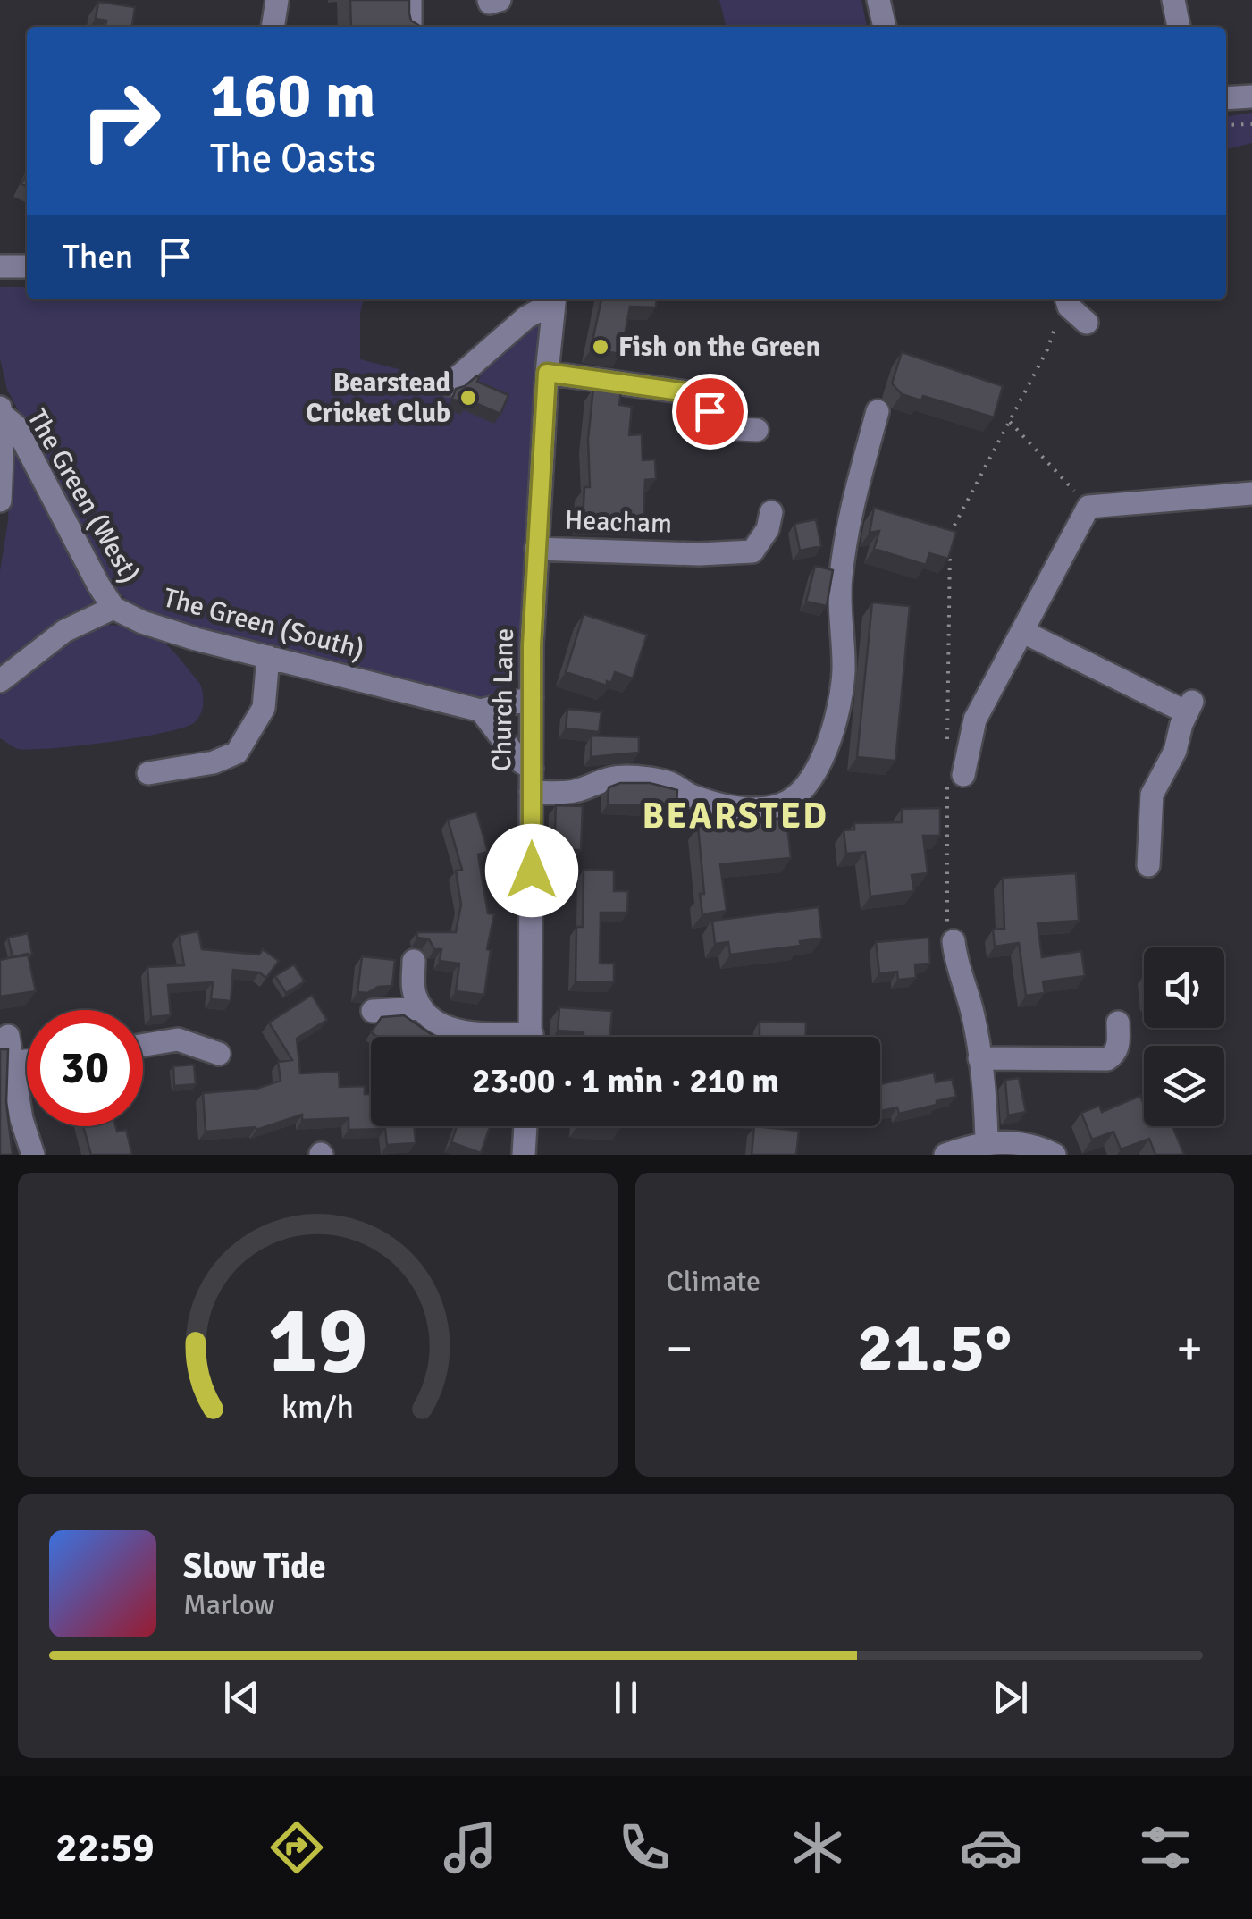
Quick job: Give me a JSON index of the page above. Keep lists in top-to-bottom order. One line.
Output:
{"streets":{"street":["The Green (West)","Heacham","The Green (South)","Church Lane"]},"crossings":[["The Green (West)","The Green (South)"],["Heacham","Church Lane"],["The Green (South)","Church Lane"]],"districts":["BEARSTED"],"places":["Fish on the Green","Bearstead Cricket Club"],"page":{"turn":["160 m","The Oasts"],"then":"Then","limit":"30","trip":"23:00 · 1 min · 210 m","tile":"Climate","heat":["−","21.5°","+"],"song":["Slow Tide","Marlow"],"tabs":"22:59","gauge":["19","km/h"]}}
